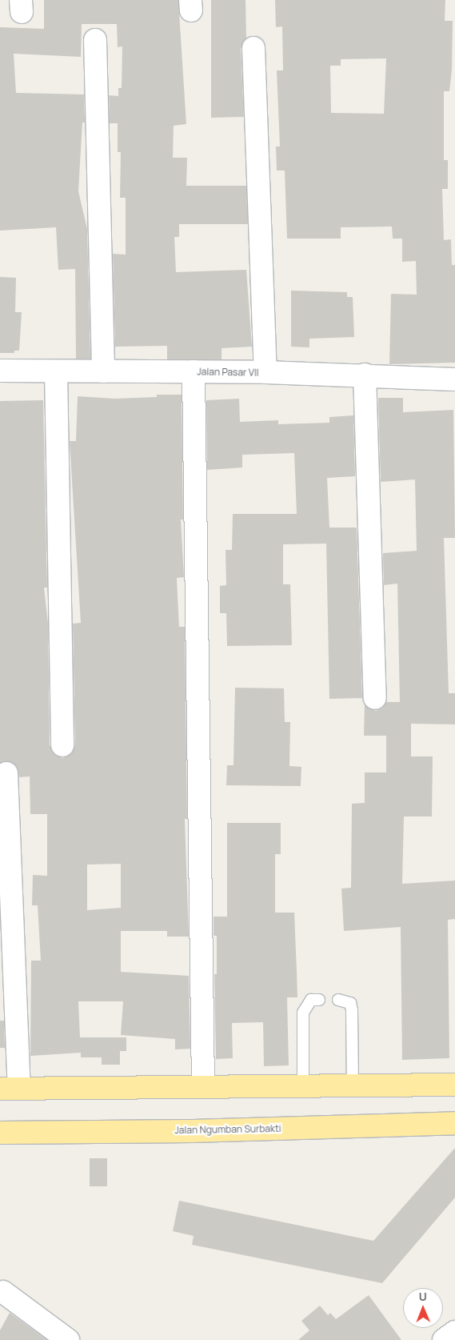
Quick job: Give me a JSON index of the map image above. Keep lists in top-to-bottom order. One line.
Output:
{"streets":{"highway":["Jalan Ngumban Surbakti"],"street":["Jalan Pasar VII"]},"north":"top"}
